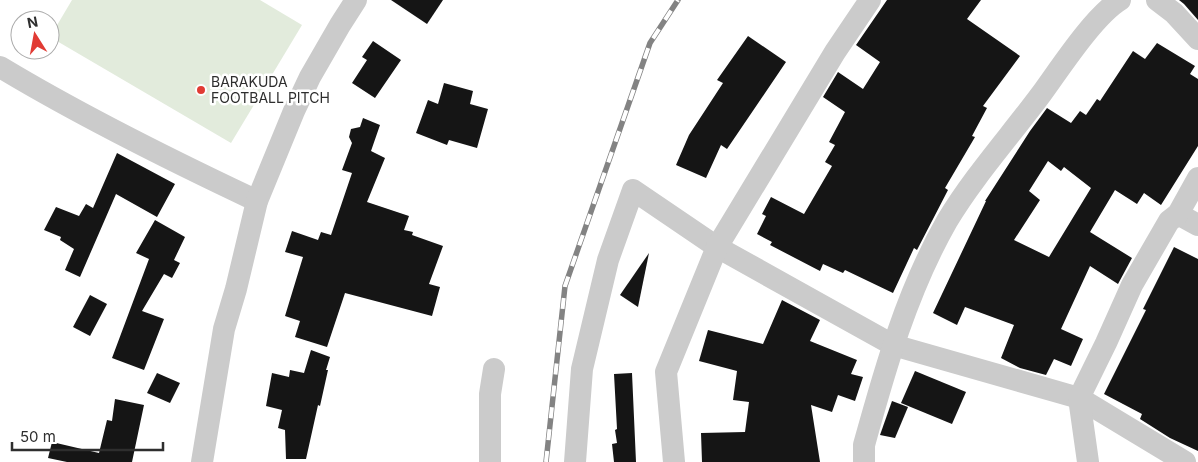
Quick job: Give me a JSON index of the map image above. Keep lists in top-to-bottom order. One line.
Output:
{"places":["BARAKUDA FOOTBALL PITCH"],"scale_bar":"50 m","north":"top"}
